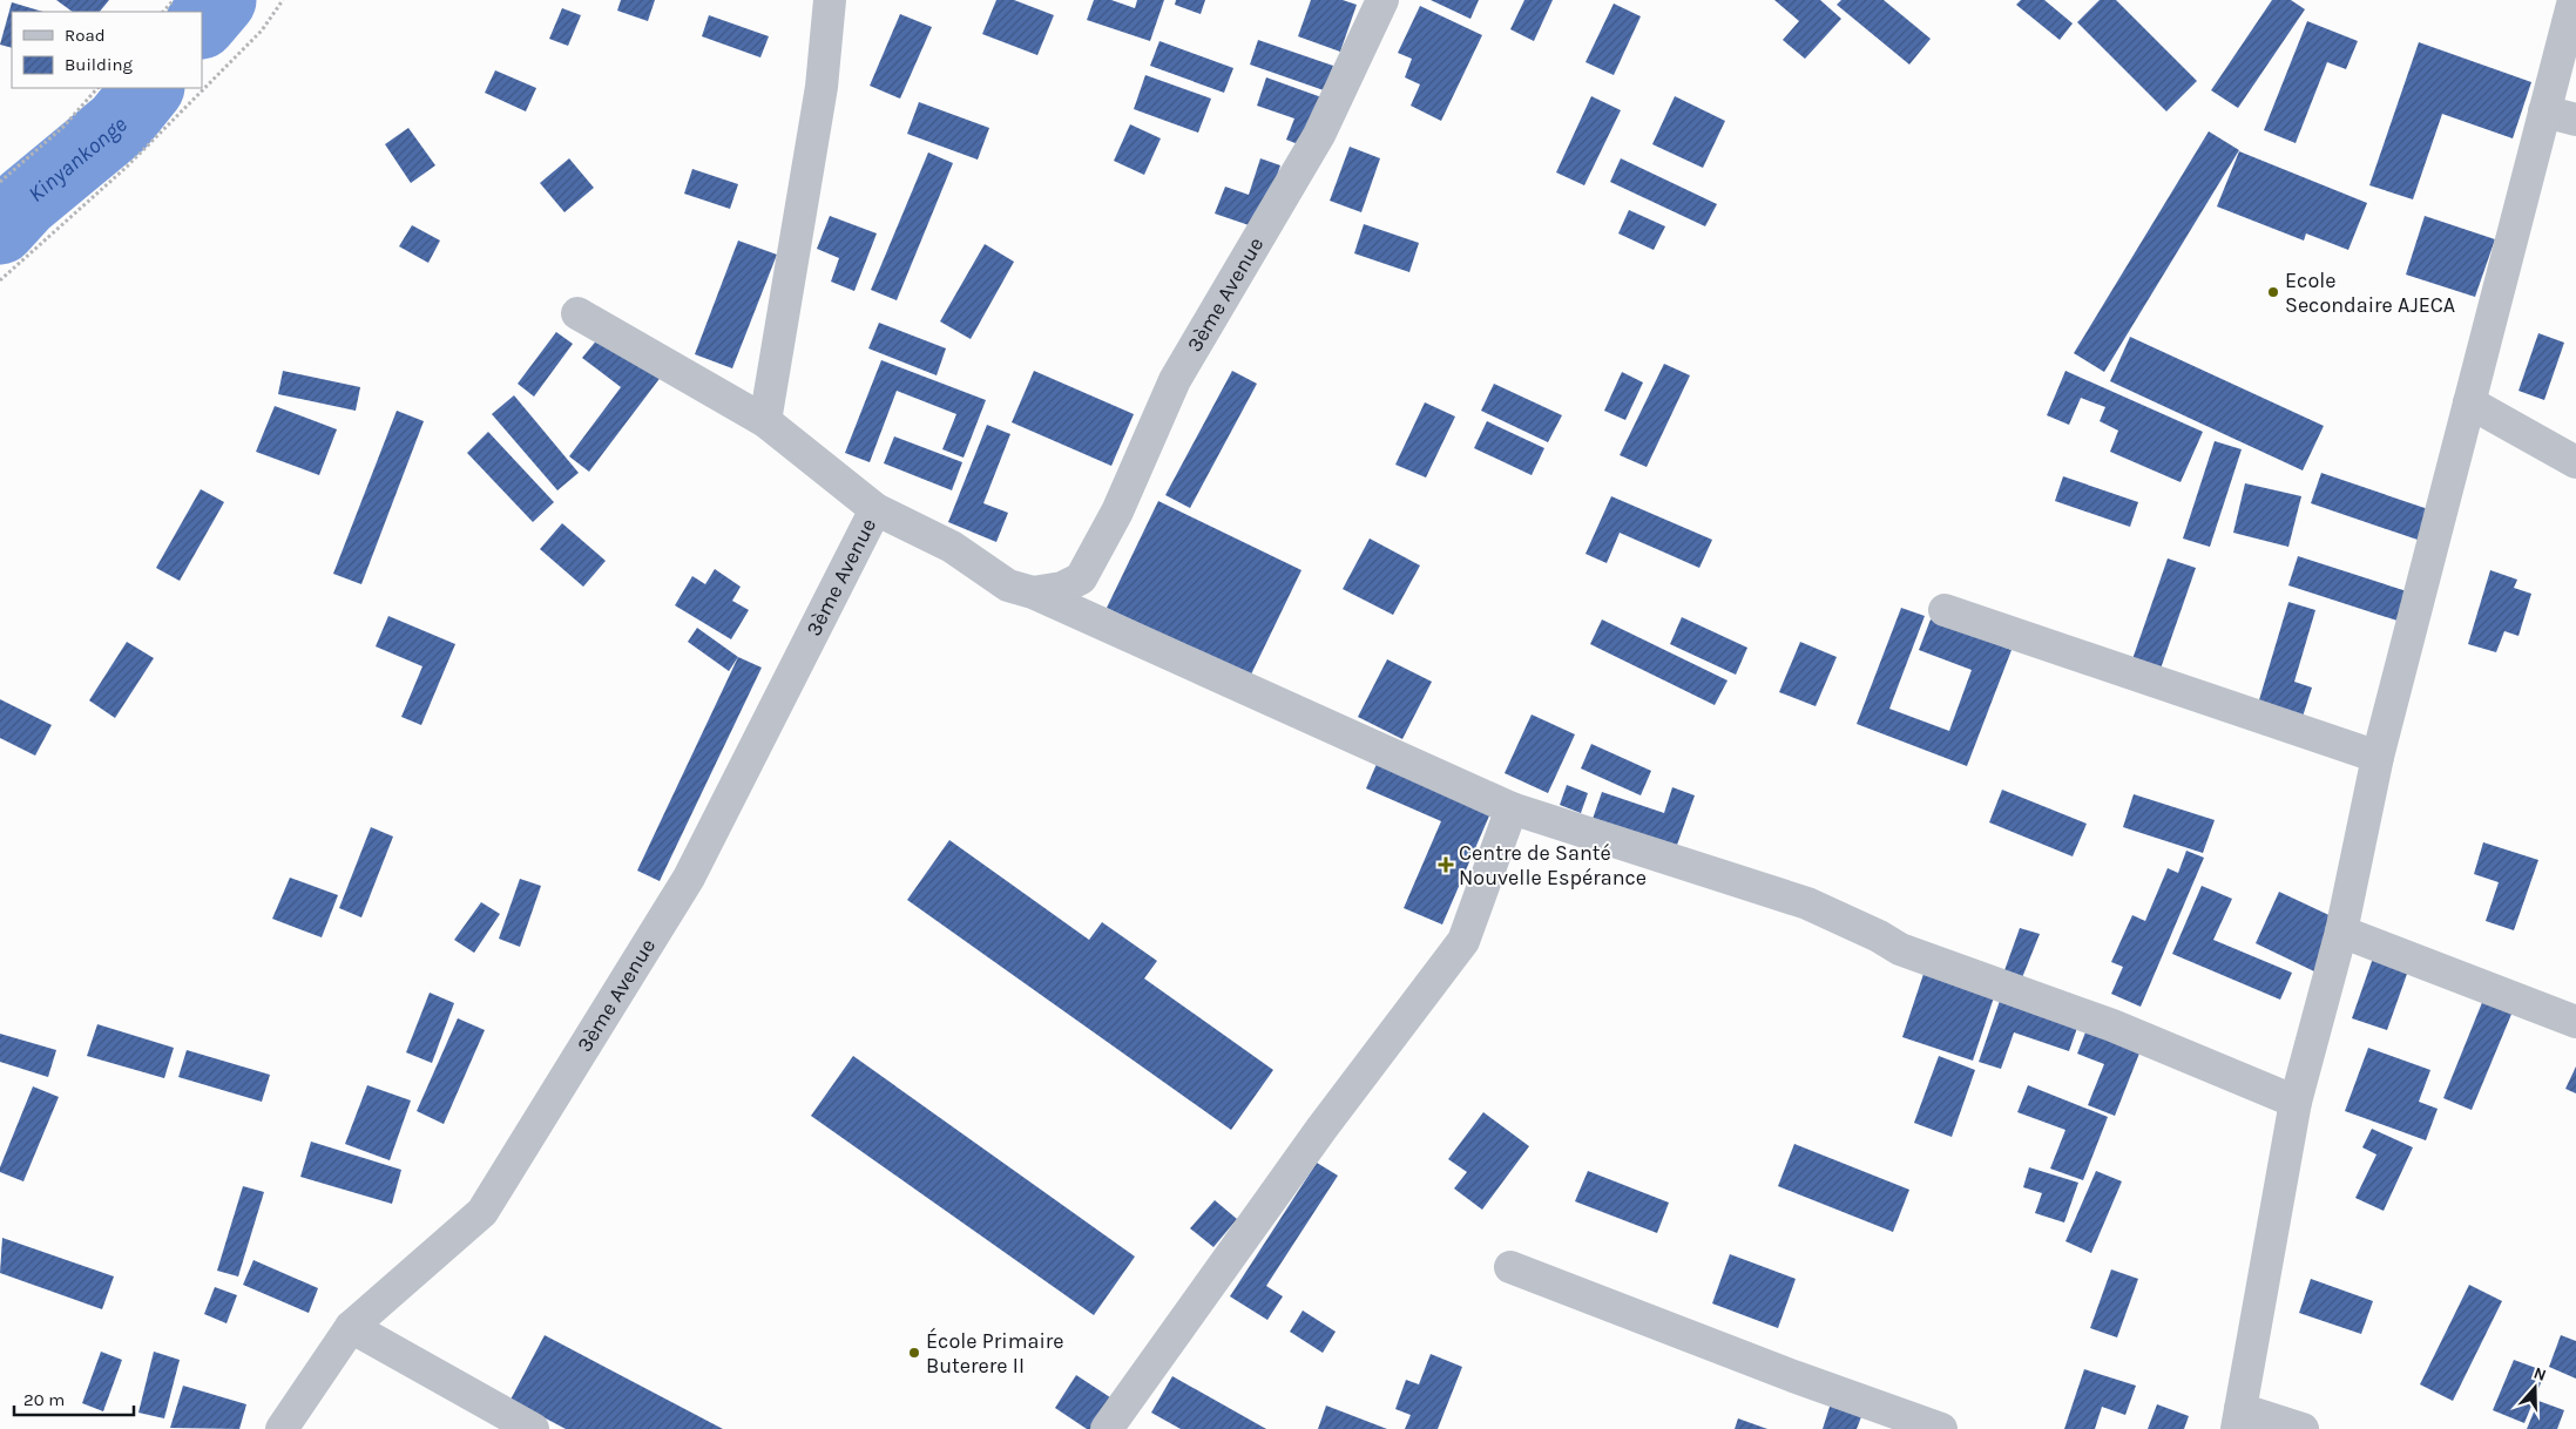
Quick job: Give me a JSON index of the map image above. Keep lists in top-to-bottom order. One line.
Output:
{"streets":{"street":["3ème Avenue"]},"water":["Kinyankonge"],"places":{"other":["Ecole Secondaire AJECA","École Primaire Buterere II"],"health":["Centre de Santé Nouvelle Espérance"]},"legend":["Road","Building"],"scale_bar":"20 m","north":"top"}
